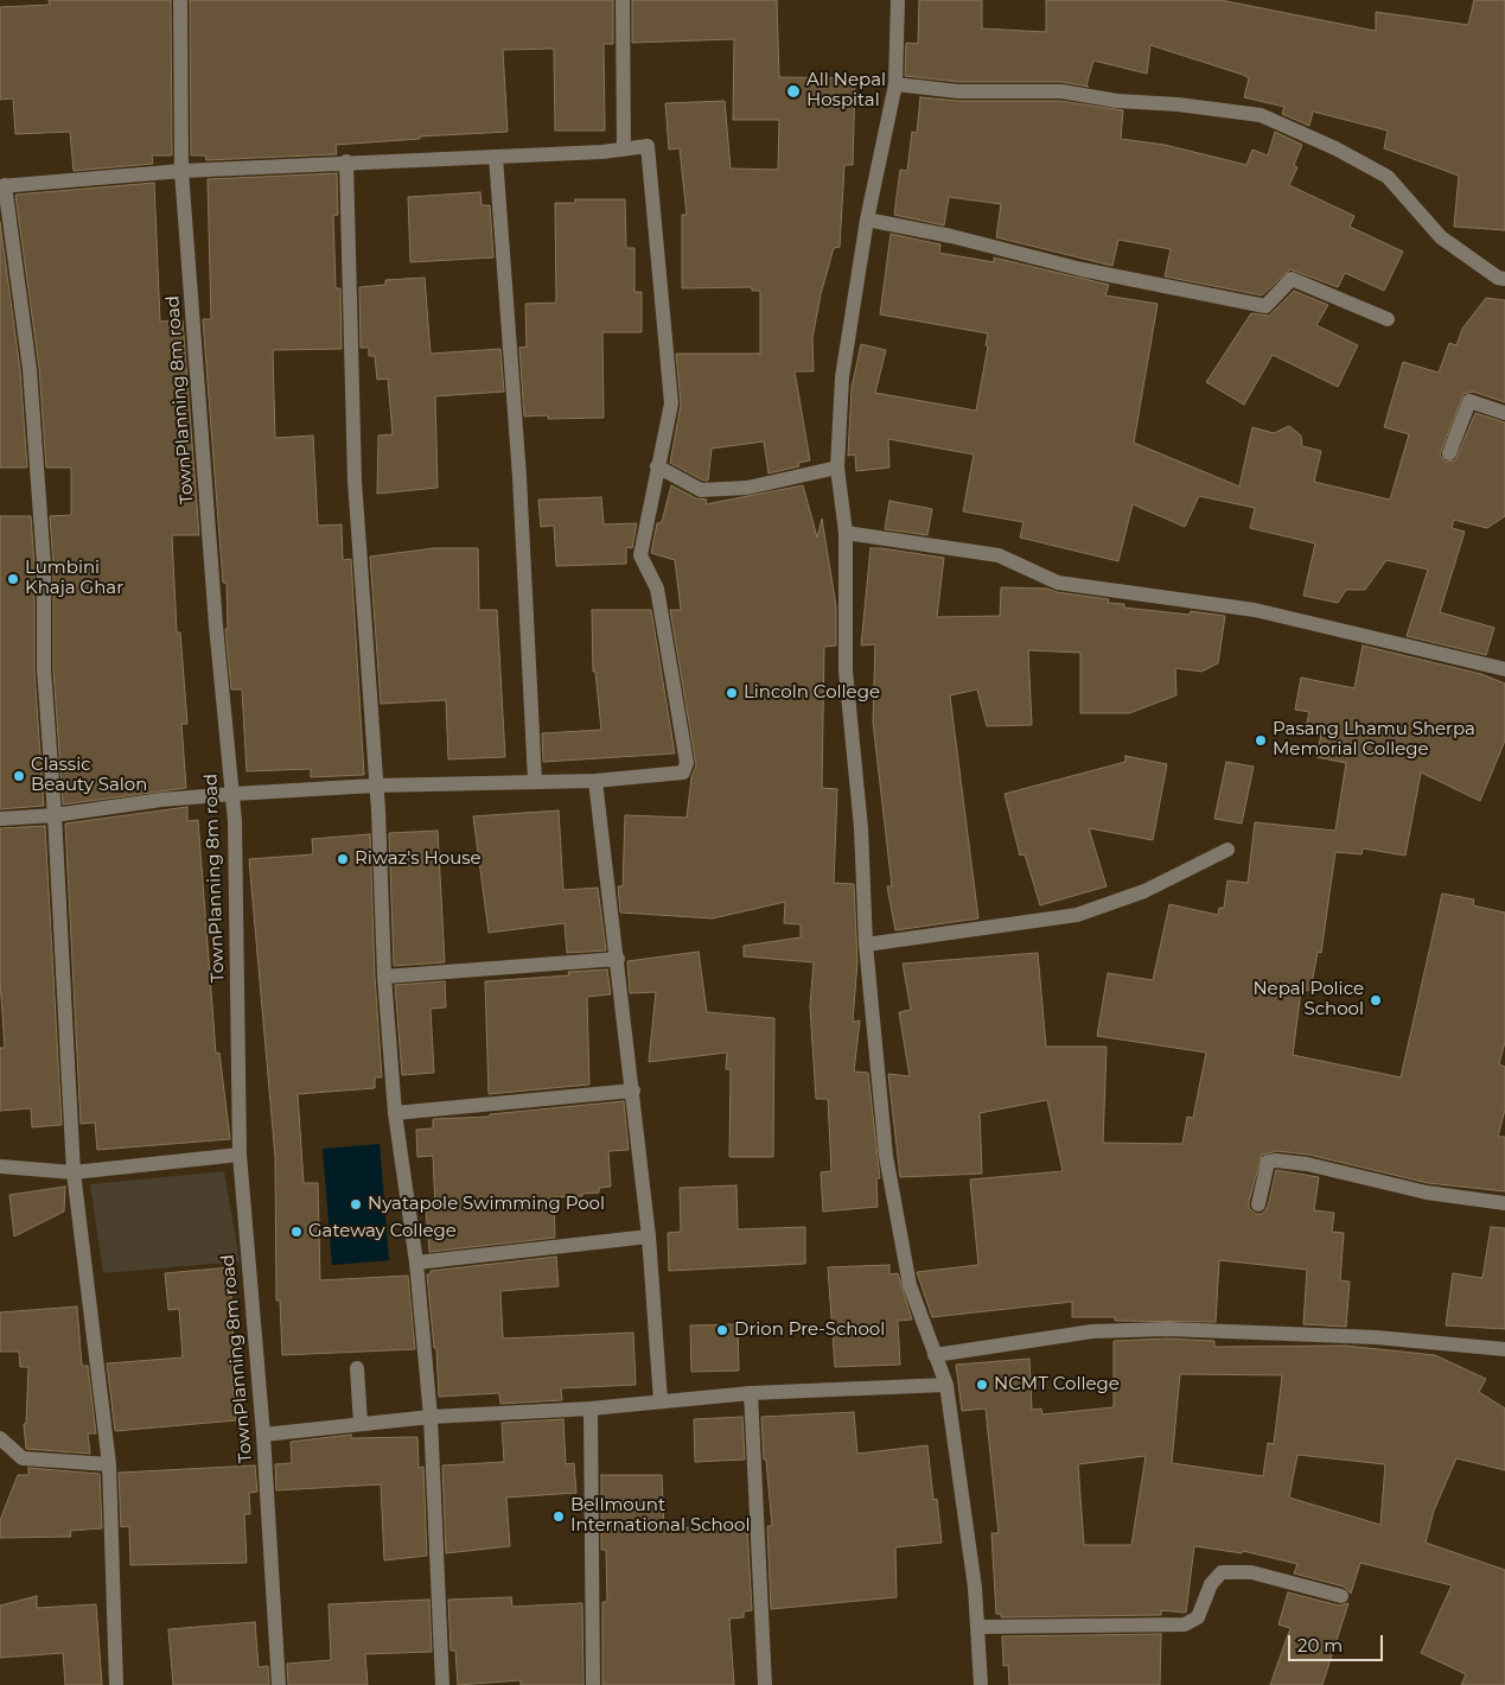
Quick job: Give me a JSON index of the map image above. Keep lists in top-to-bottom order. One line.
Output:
{"streets":{"street":["TownPlanning 8m road"]},"places":["All Nepal Hospital","Lumbini Khaja Ghar","Lincoln College","Pasang Lhamu Sherpa Memorial College","Classic Beauty Salon","Riwaz's House","Nepal Police School","Nyatapole Swimming Pool","Gateway College","Drion Pre-School","NCMT College","Bellmount International School"],"scale_bar":"20 m"}
